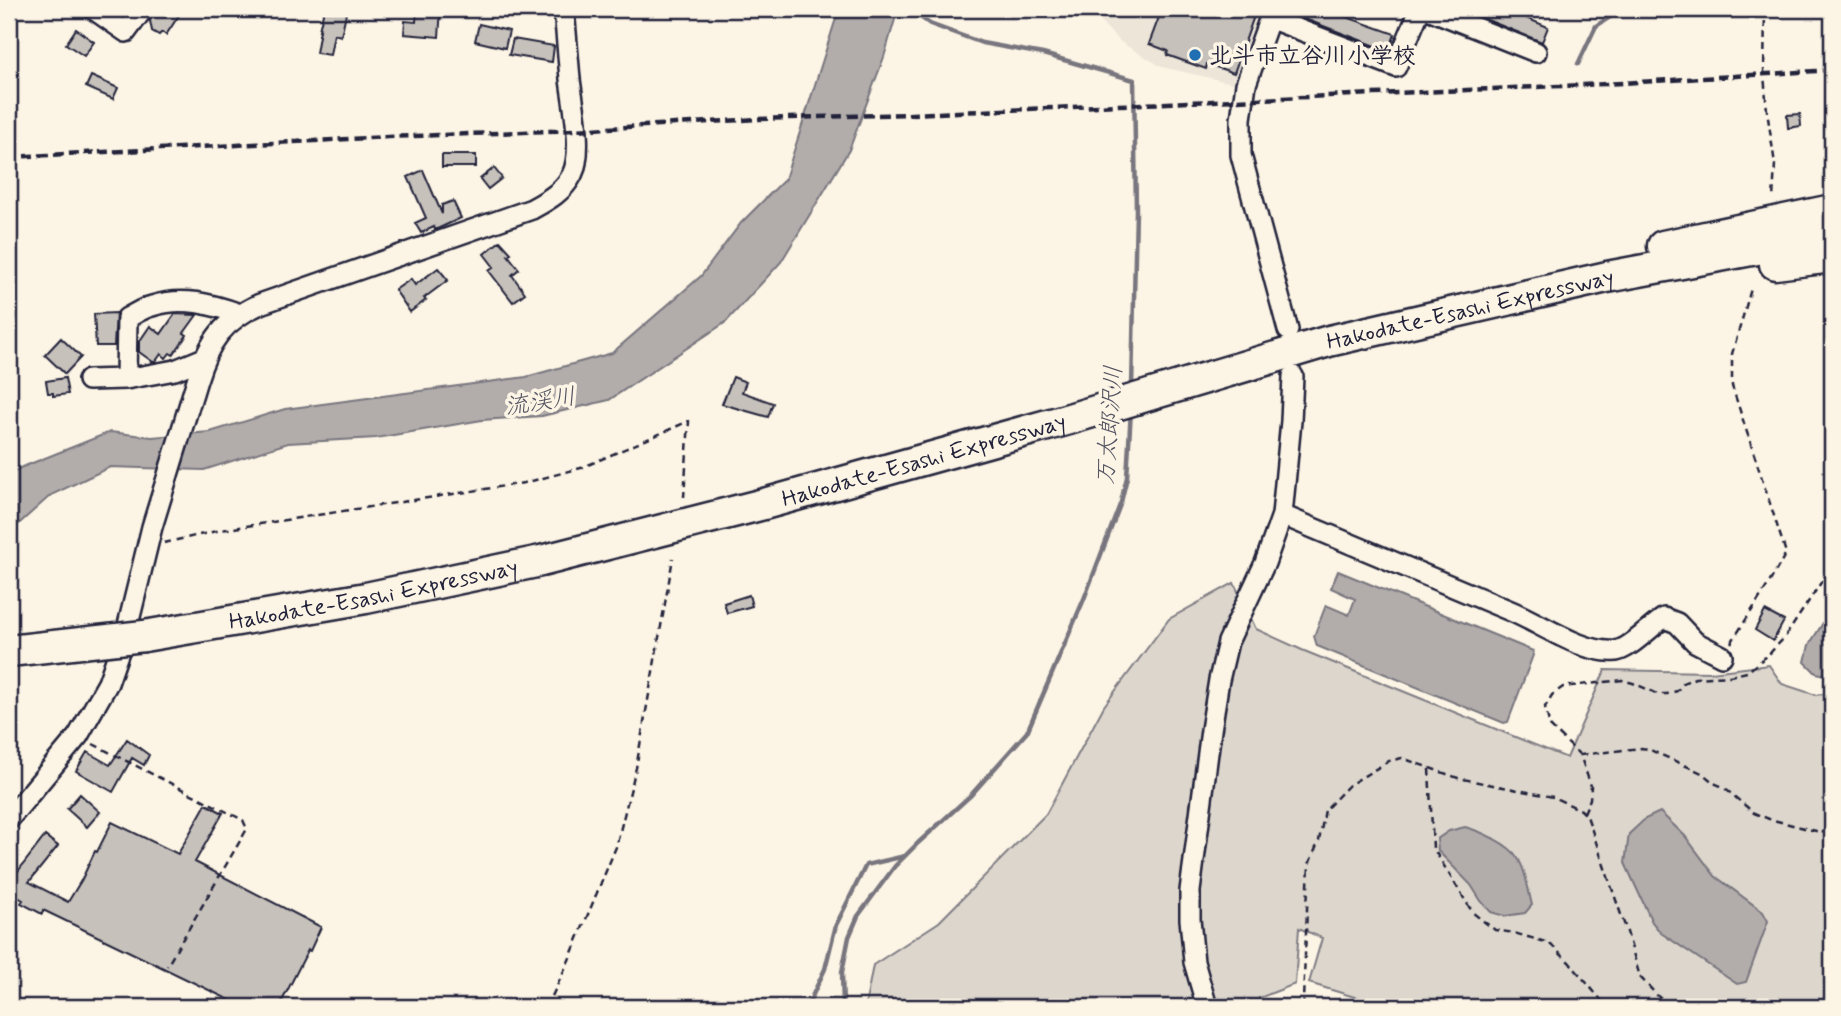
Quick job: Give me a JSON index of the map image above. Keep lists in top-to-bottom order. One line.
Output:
{"streets":{"highway":["Hakodate-Esashi Expressway"]},"water":["流渓川","万太郎沢川"],"places":["北斗市立谷川小学校"]}
